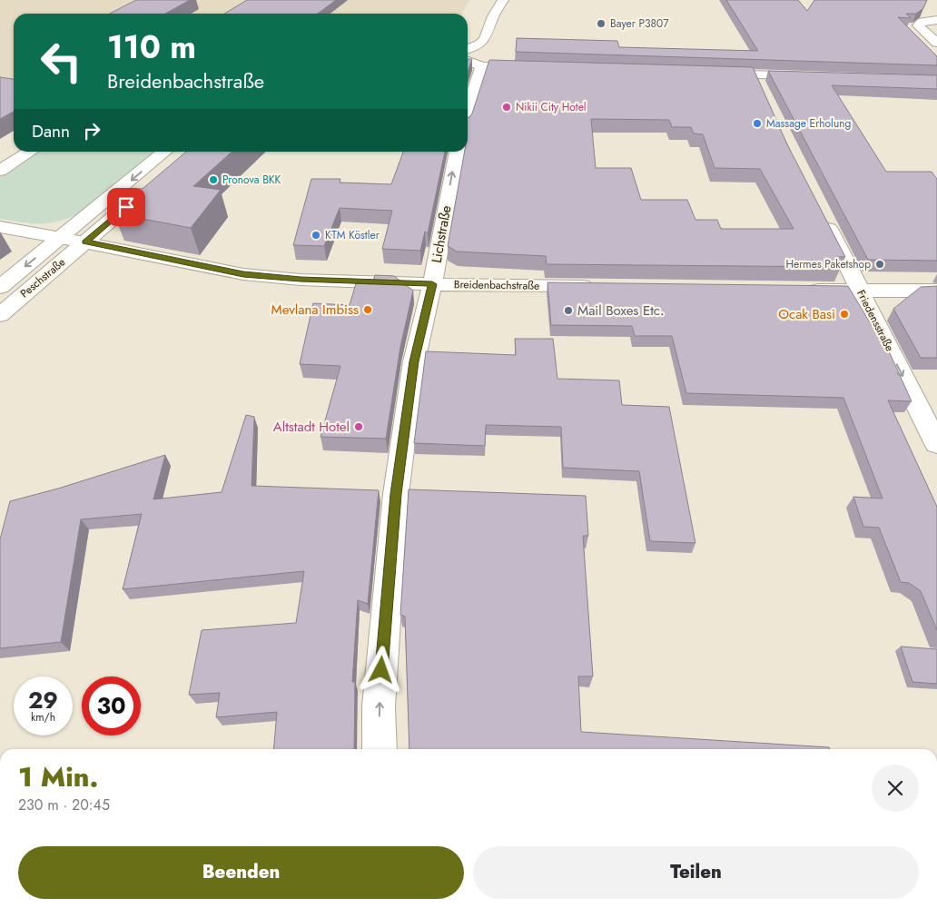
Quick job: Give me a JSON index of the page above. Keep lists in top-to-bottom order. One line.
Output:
{"streets":{"street":["Lichstraße","Peschstraße","Breidenbachstraße","Friedensstraße"]},"crossings":[["Lichstraße","Breidenbachstraße"],["Peschstraße","Breidenbachstraße"]],"one_way":["Lichstraße","Friedensstraße"],"places":["Bayer P3807","Nikii City Hotel","Massage Erholung","Pronova BKK","KTM Köstler","Hermes Paketshop","Mevlana Imbiss","Mail Boxes Etc.","Ocak Basi","Altstadt Hotel"],"page":{"turn":["110 m","Breidenbachstraße"],"then":"Dann","speed":"29 km/h","limit":"30","heading":["1 Min.","230 m · 20:45"],"buttons":["Beenden","Teilen"]}}
